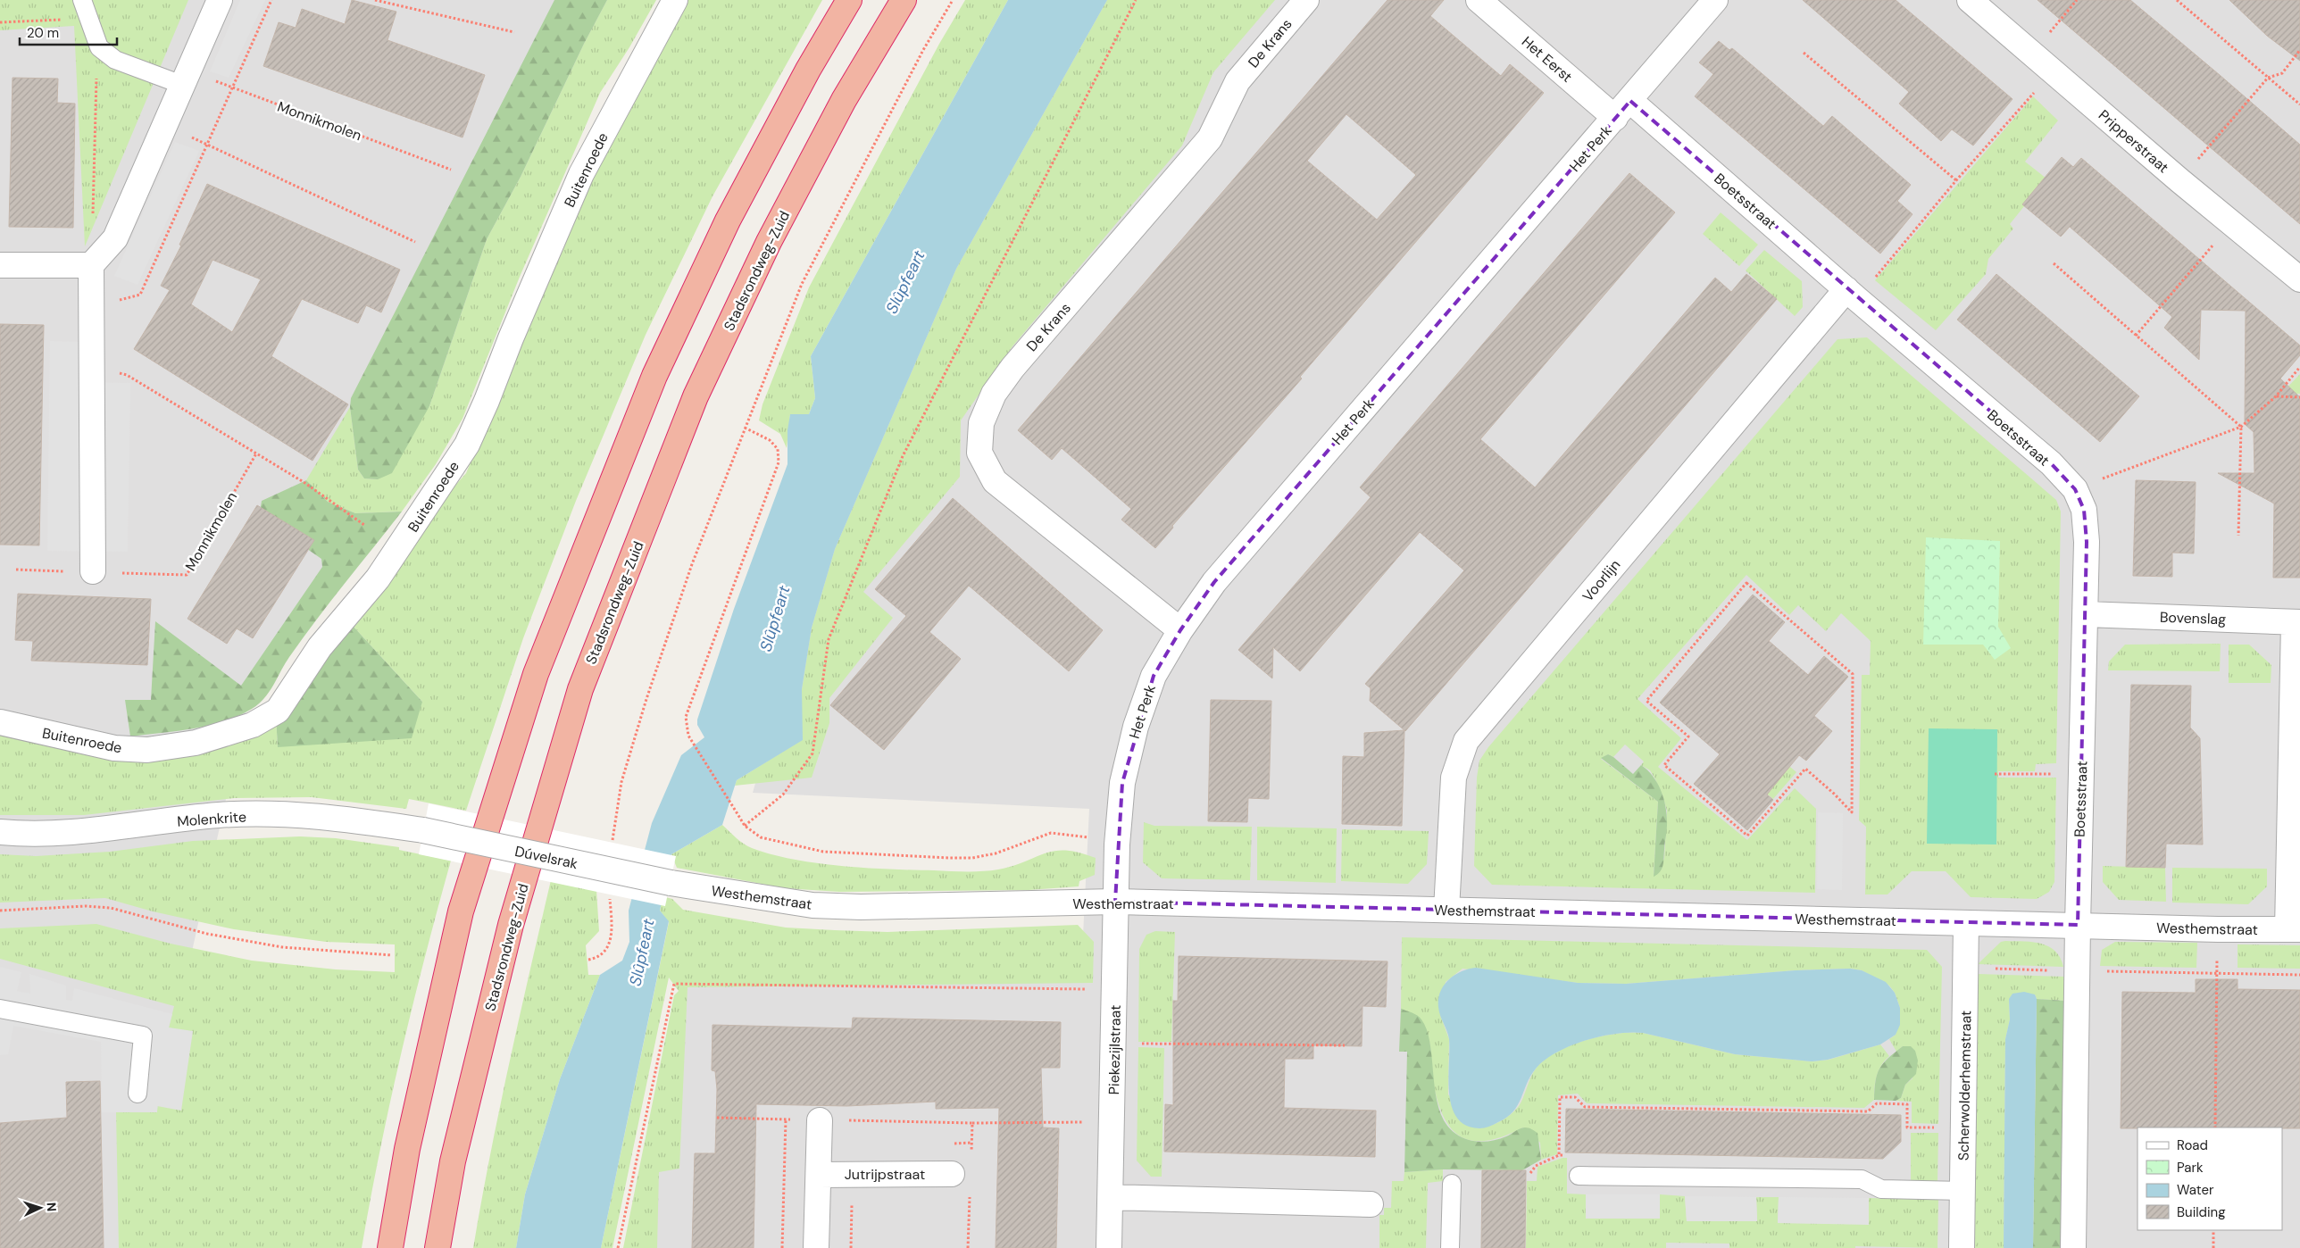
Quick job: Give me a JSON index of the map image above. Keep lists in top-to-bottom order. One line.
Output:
{"streets":{"highway":["Stadsrondweg-Zuid"],"street":["De Krans","Het Eerst","Pripperstraat","Het Perk","Buitenroede","Boetsstraat","Voorlijn","Bovenslag","Molenkrite","Dúvelsrak","Westhemstraat","Piekezijlstraat","Scherwolderhemstraat","Jutrijpstraat"],"path":["Monnikmolen"]},"crossings":[["De Krans","Het Perk"],["Het Eerst","Het Perk"],["Het Eerst","Boetsstraat"],["Het Perk","Boetsstraat"],["Het Perk","Westhemstraat"],["Het Perk","Piekezijlstraat"],["Boetsstraat","Voorlijn"],["Boetsstraat","Bovenslag"],["Boetsstraat","Westhemstraat"],["Voorlijn","Westhemstraat"],["Molenkrite","Dúvelsrak"],["Dúvelsrak","Westhemstraat"],["Westhemstraat","Piekezijlstraat"],["Westhemstraat","Scherwolderhemstraat"]],"water":["Slûpfeart"],"legend":["Road","Park","Water","Building"],"scale_bar":"20 m","north":"right"}
